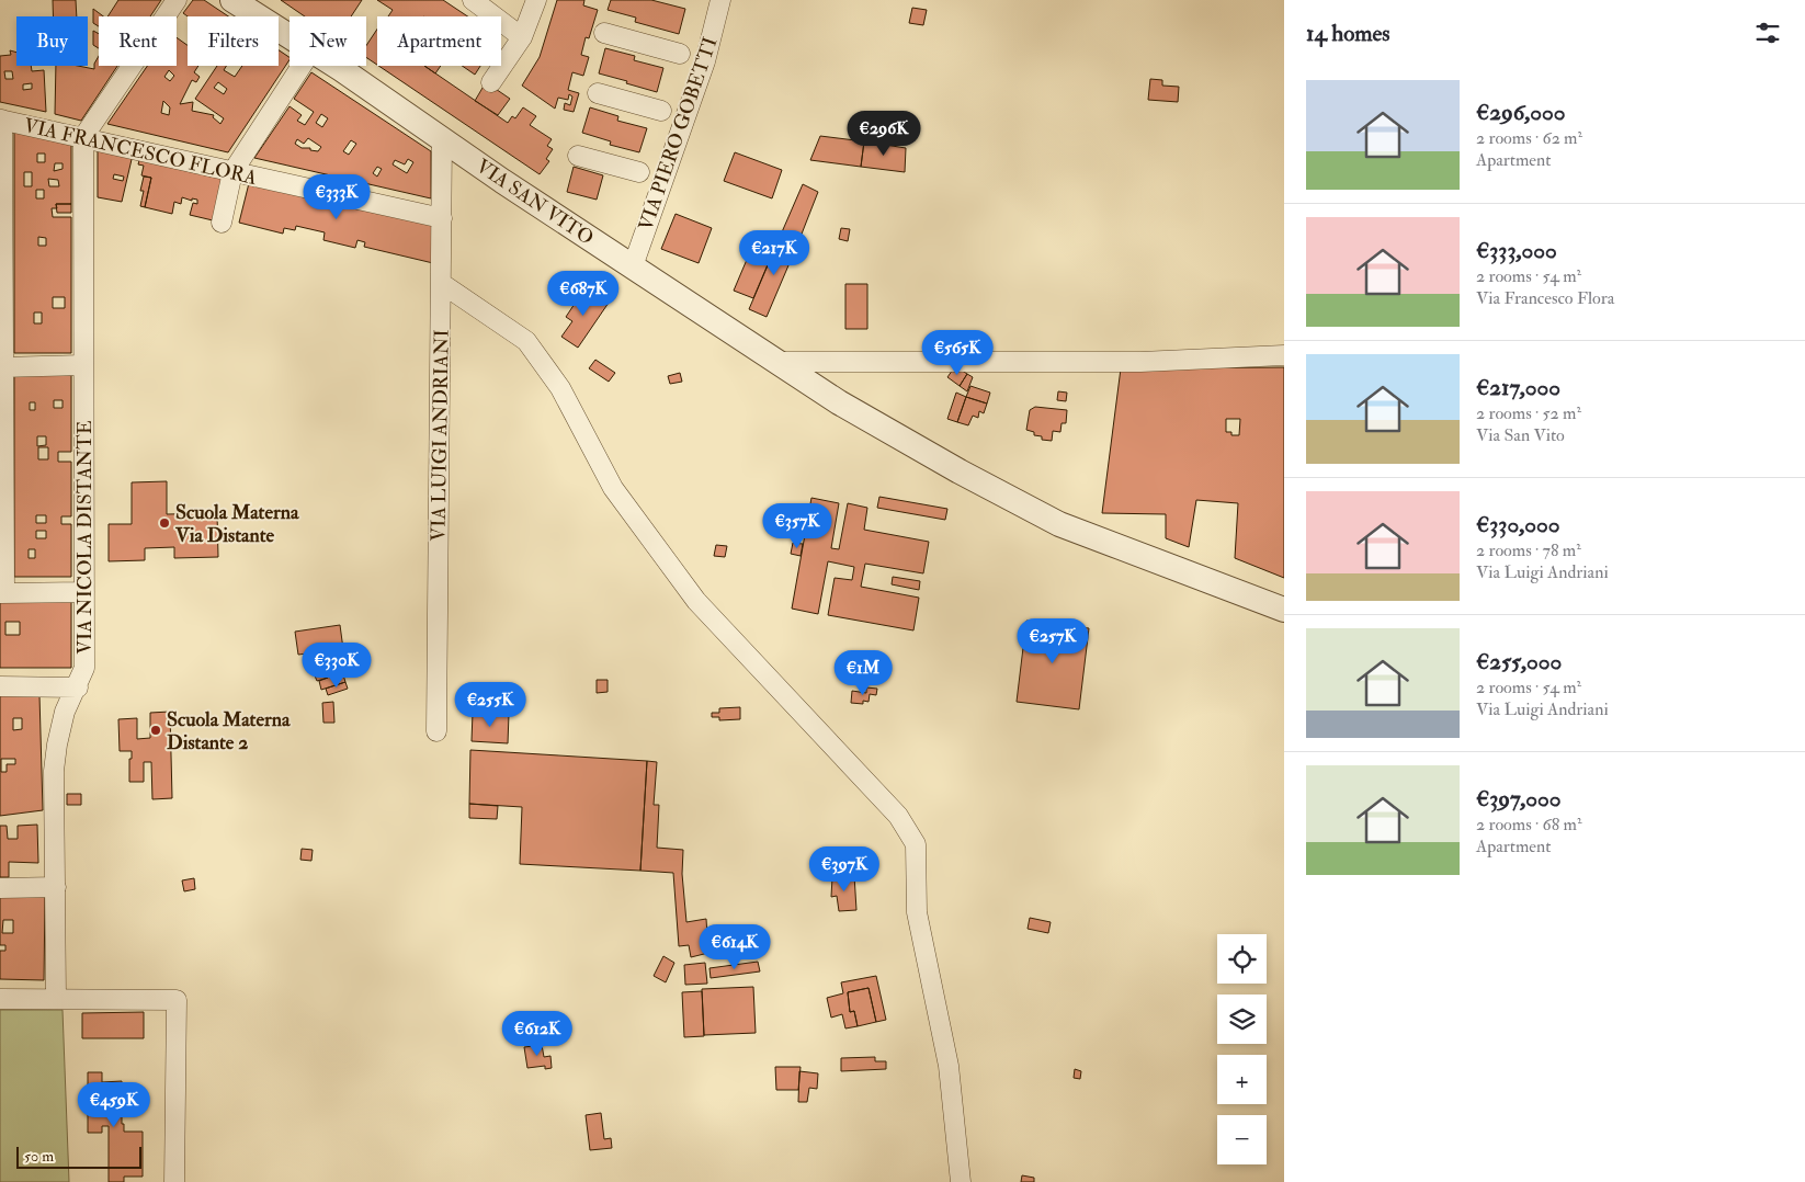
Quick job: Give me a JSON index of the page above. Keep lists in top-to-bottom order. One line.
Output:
{"streets":{"street":["VIA PIERO GOBETTI","VIA FRANCESCO FLORA","VIA SAN VITO","VIA LUIGI ANDRIANI","VIA NICOLA DISTANTE"]},"crossings":[["VIA PIERO GOBETTI","VIA SAN VITO"],["VIA FRANCESCO FLORA","VIA LUIGI ANDRIANI"],["VIA FRANCESCO FLORA","VIA NICOLA DISTANTE"],["VIA SAN VITO","VIA LUIGI ANDRIANI"]],"places":["Scuola Materna Via Distante","Scuola Materna Distante 2"],"scale_bar":"50 m","page":{"heading":"14 homes","chip":["Buy","Rent","Filters","New","Apartment"],"list":[{"name":"€296,000","note":"2 rooms · 62 m² · Apartment"},{"name":"€333,000","note":"2 rooms · 54 m² · Via Francesco Flora"},{"name":"€217,000","note":"2 rooms · 52 m² · Via San Vito"},{"name":"€330,000","note":"2 rooms · 78 m² · Via Luigi Andriani"},{"name":"€255,000","note":"2 rooms · 54 m² · Via Luigi Andriani"},{"name":"€397,000","note":"2 rooms · 68 m² · Apartment"}],"price":["€296K","€333K","€217K","€687K","€565K","€357K","€257K","€330K","€1M","€255K","€397K","€614K","€612K","€459K"],"map_buttons":["+","−"],"scale":"50 m"}}
